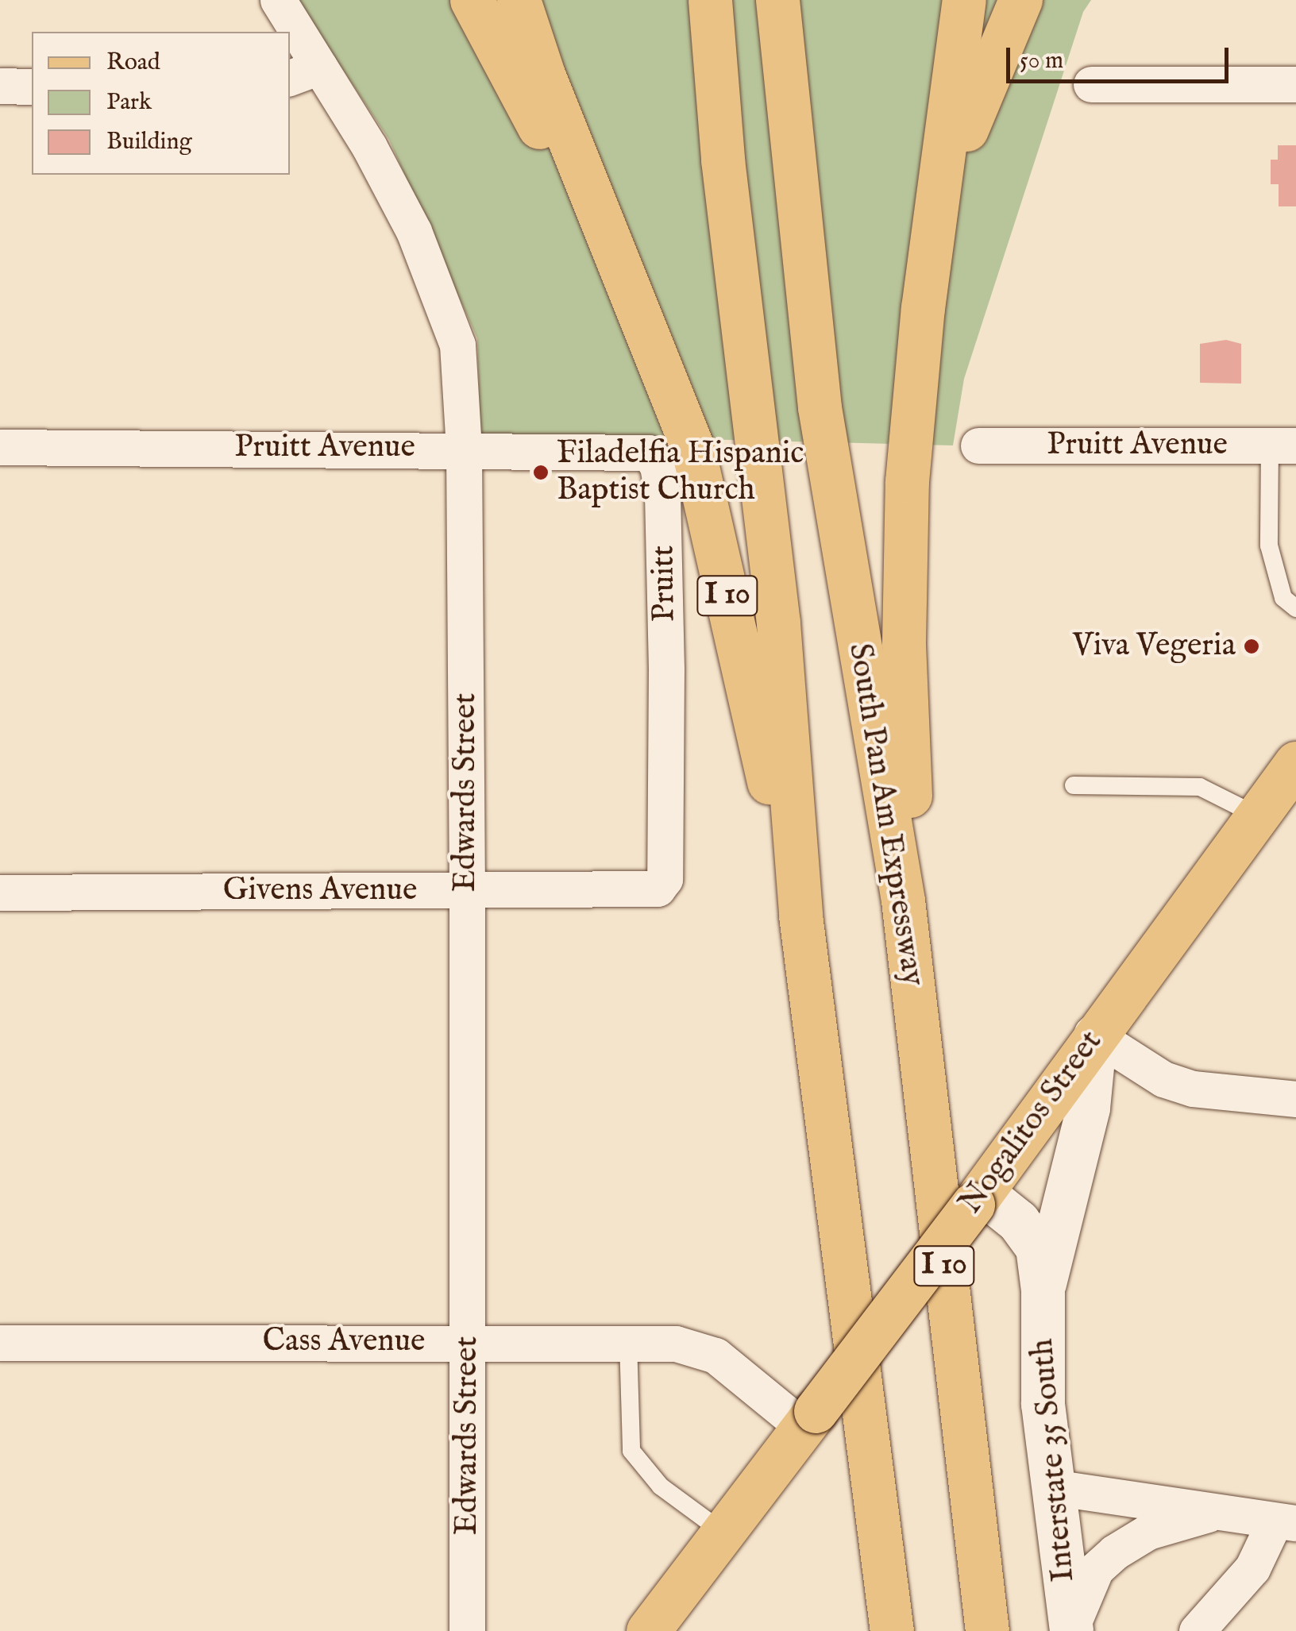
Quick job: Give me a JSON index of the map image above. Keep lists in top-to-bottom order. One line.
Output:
{"streets":{"main road":["I 10","South Pan Am Expressway","Nogalitos Street","Interstate 35 South"],"street":["Pruitt Avenue","Pruitt","Edwards Street","Givens Avenue","Cass Avenue"]},"crossings":[["Pruitt Avenue","Pruitt"],["Pruitt Avenue","Edwards Street"],["Pruitt","Givens Avenue"],["I 10","South Pan Am Expressway"],["Edwards Street","Givens Avenue"],["Edwards Street","Cass Avenue"],["Nogalitos Street","Cass Avenue"],["Nogalitos Street","Interstate 35 South"]],"places":["Filadelfia Hispanic Baptist Church","Viva Vegeria"],"legend":["Road","Park","Building"],"scale_bar":"50 m"}
